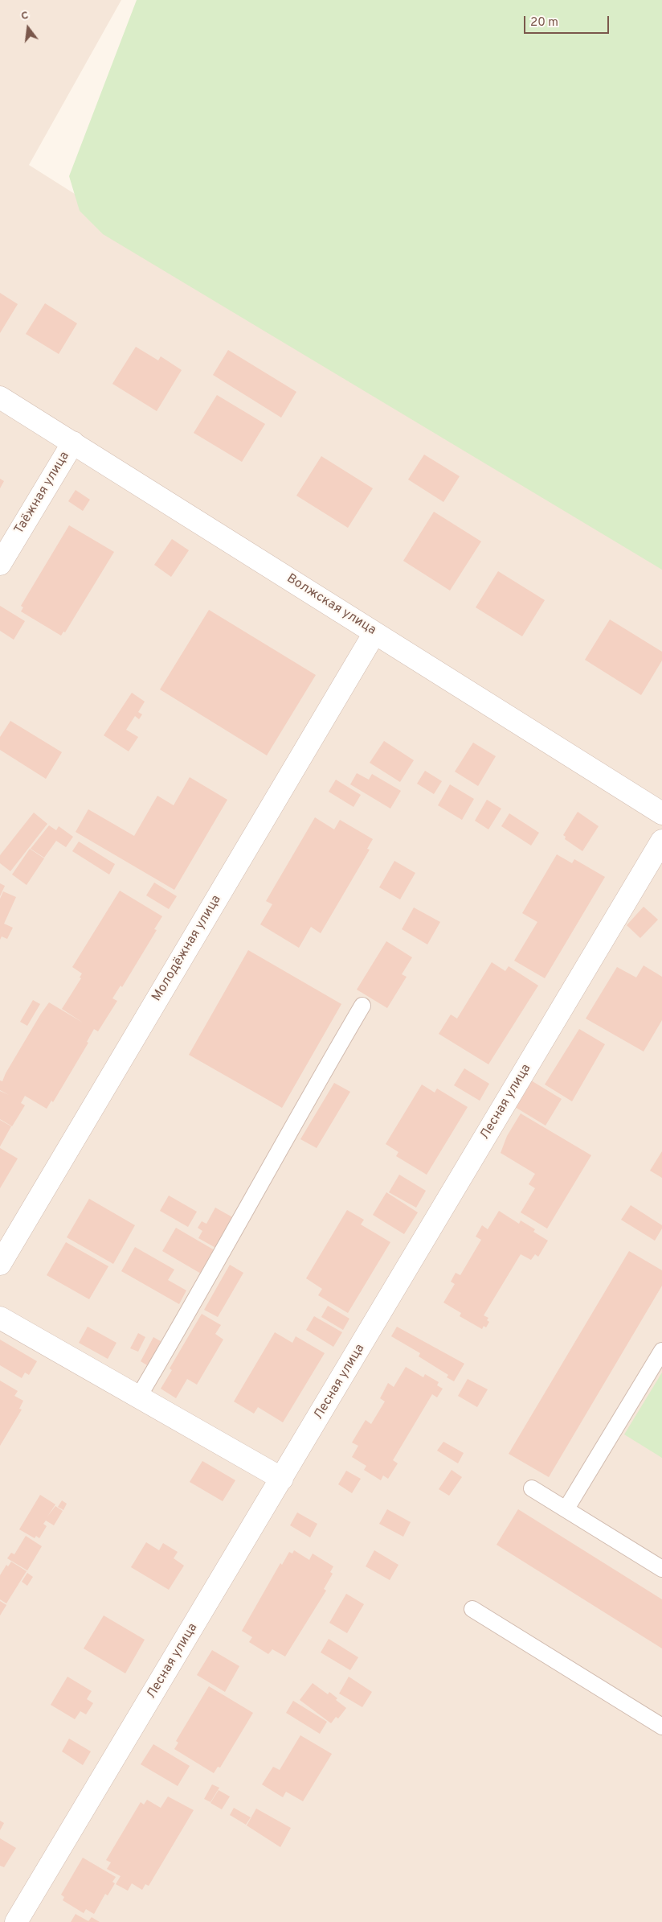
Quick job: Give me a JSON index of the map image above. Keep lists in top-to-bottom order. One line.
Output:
{"streets":{"street":["Таёжная улица","Волжская улица","Молодёжная улица","Лесная улица"]},"crossings":[["Таёжная улица","Волжская улица"],["Волжская улица","Молодёжная улица"]],"scale_bar":"20 m","north":"top"}
